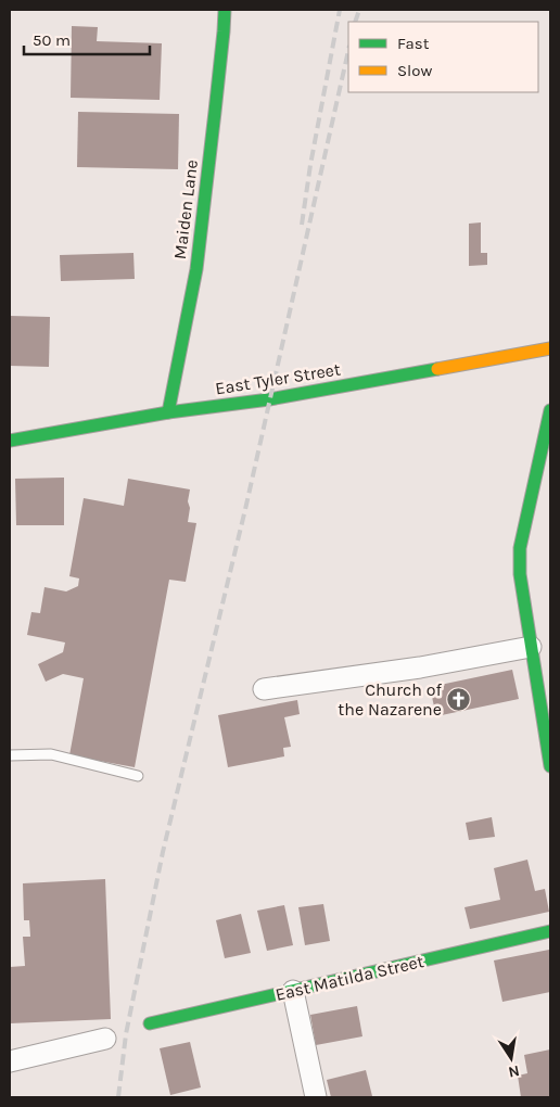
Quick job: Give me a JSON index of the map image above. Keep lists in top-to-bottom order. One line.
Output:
{"streets":{"street":["Maiden Lane","East Tyler Street","East Matilda Street"]},"crossings":[["Maiden Lane","East Tyler Street"]],"places":{"church":["Church of the Nazarene"]},"legend":["Fast","Slow"],"scale_bar":"50 m","north":"bottom"}
